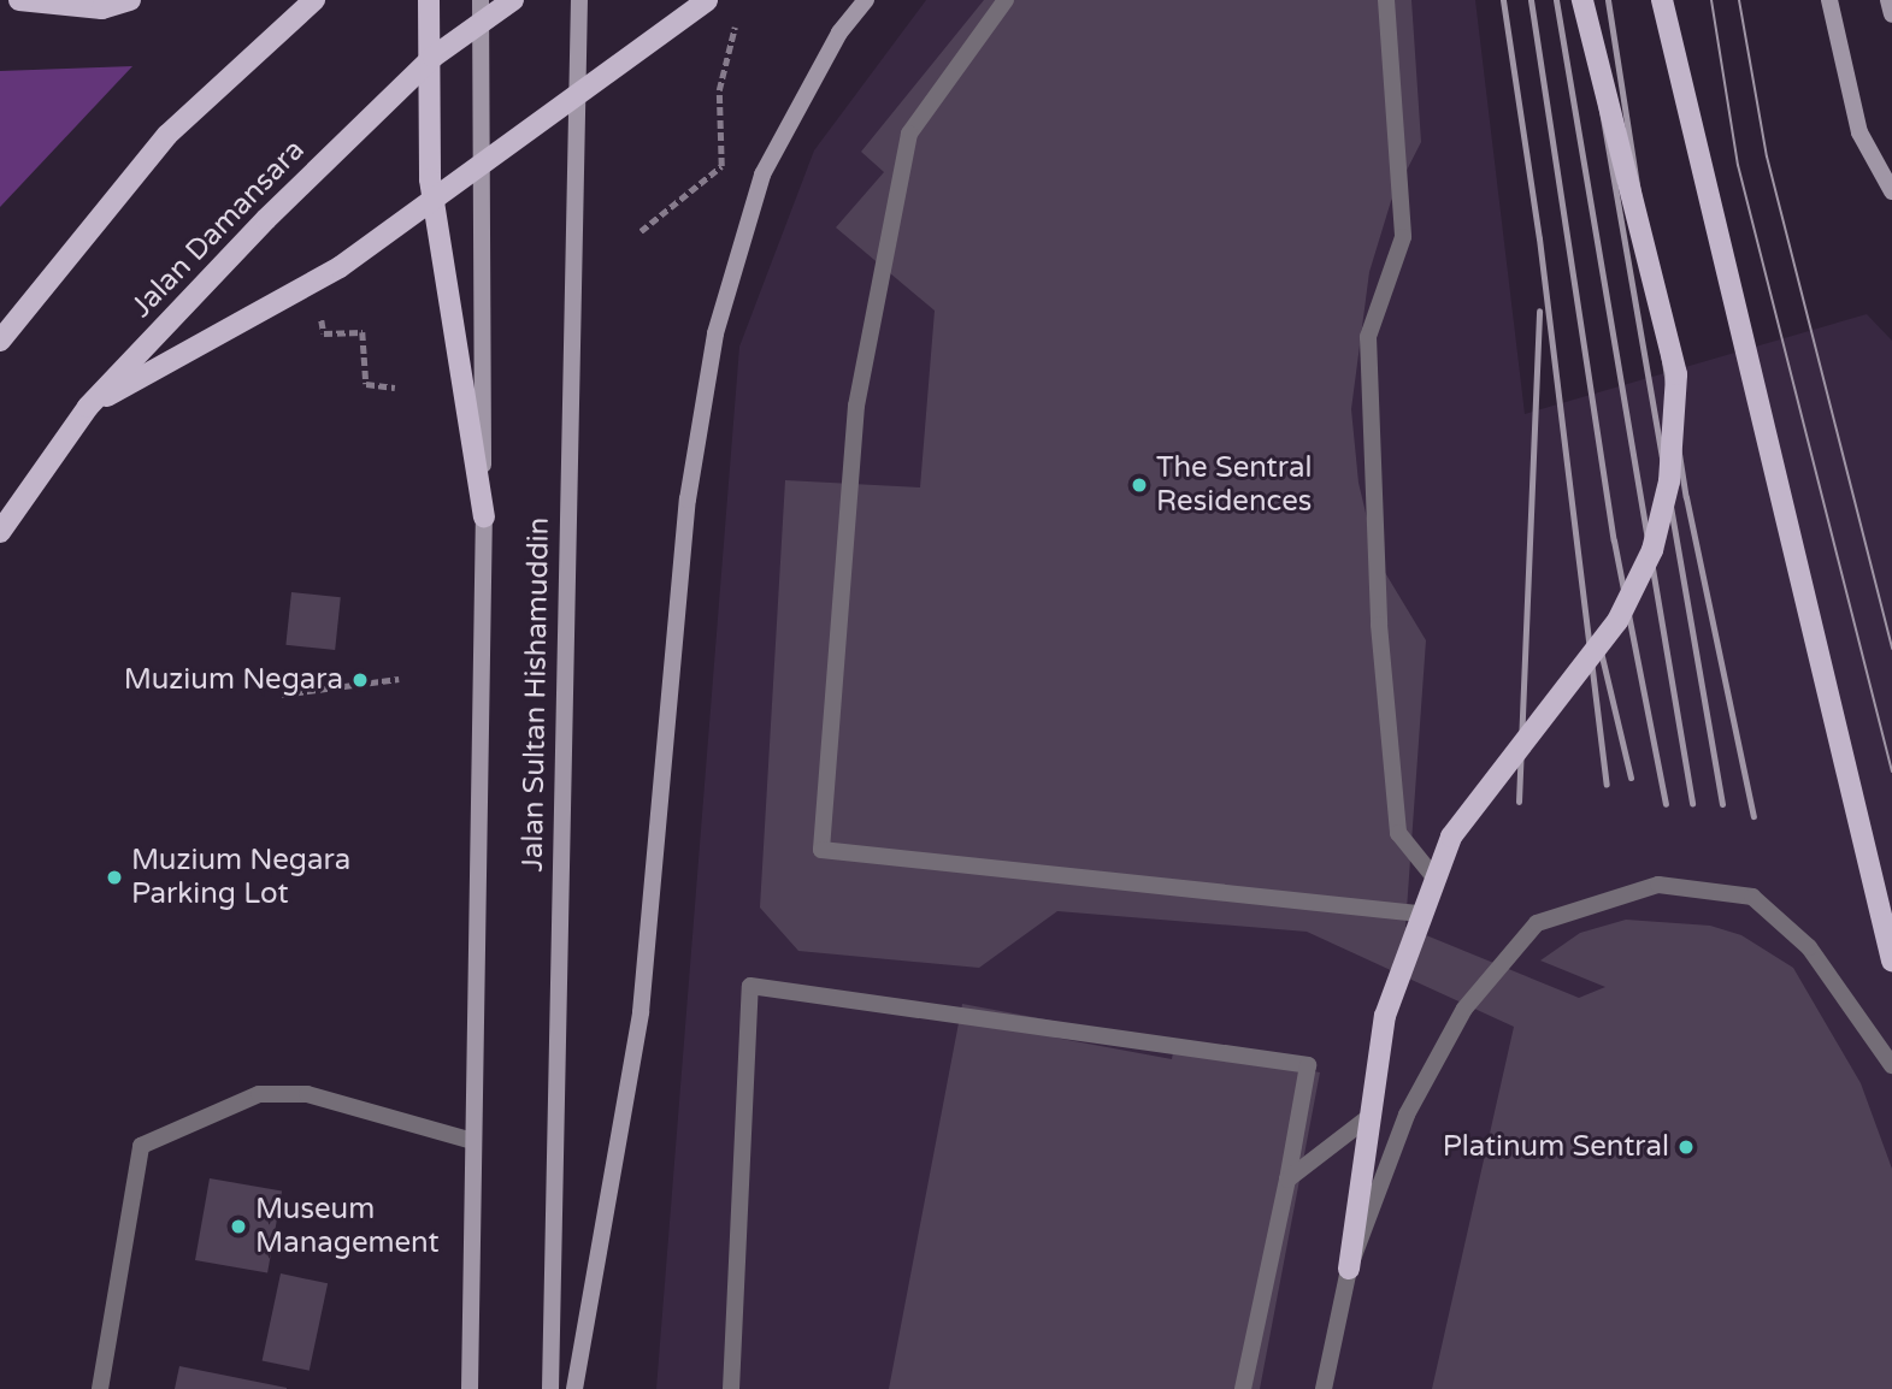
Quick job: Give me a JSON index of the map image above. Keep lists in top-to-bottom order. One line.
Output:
{"streets":{"main road":["Jalan Damansara","Jalan Sultan Hishamuddin"]},"places":["The Sentral Residences","Muzium Negara","Muzium Negara Parking Lot","Platinum Sentral","Museum Management"]}
